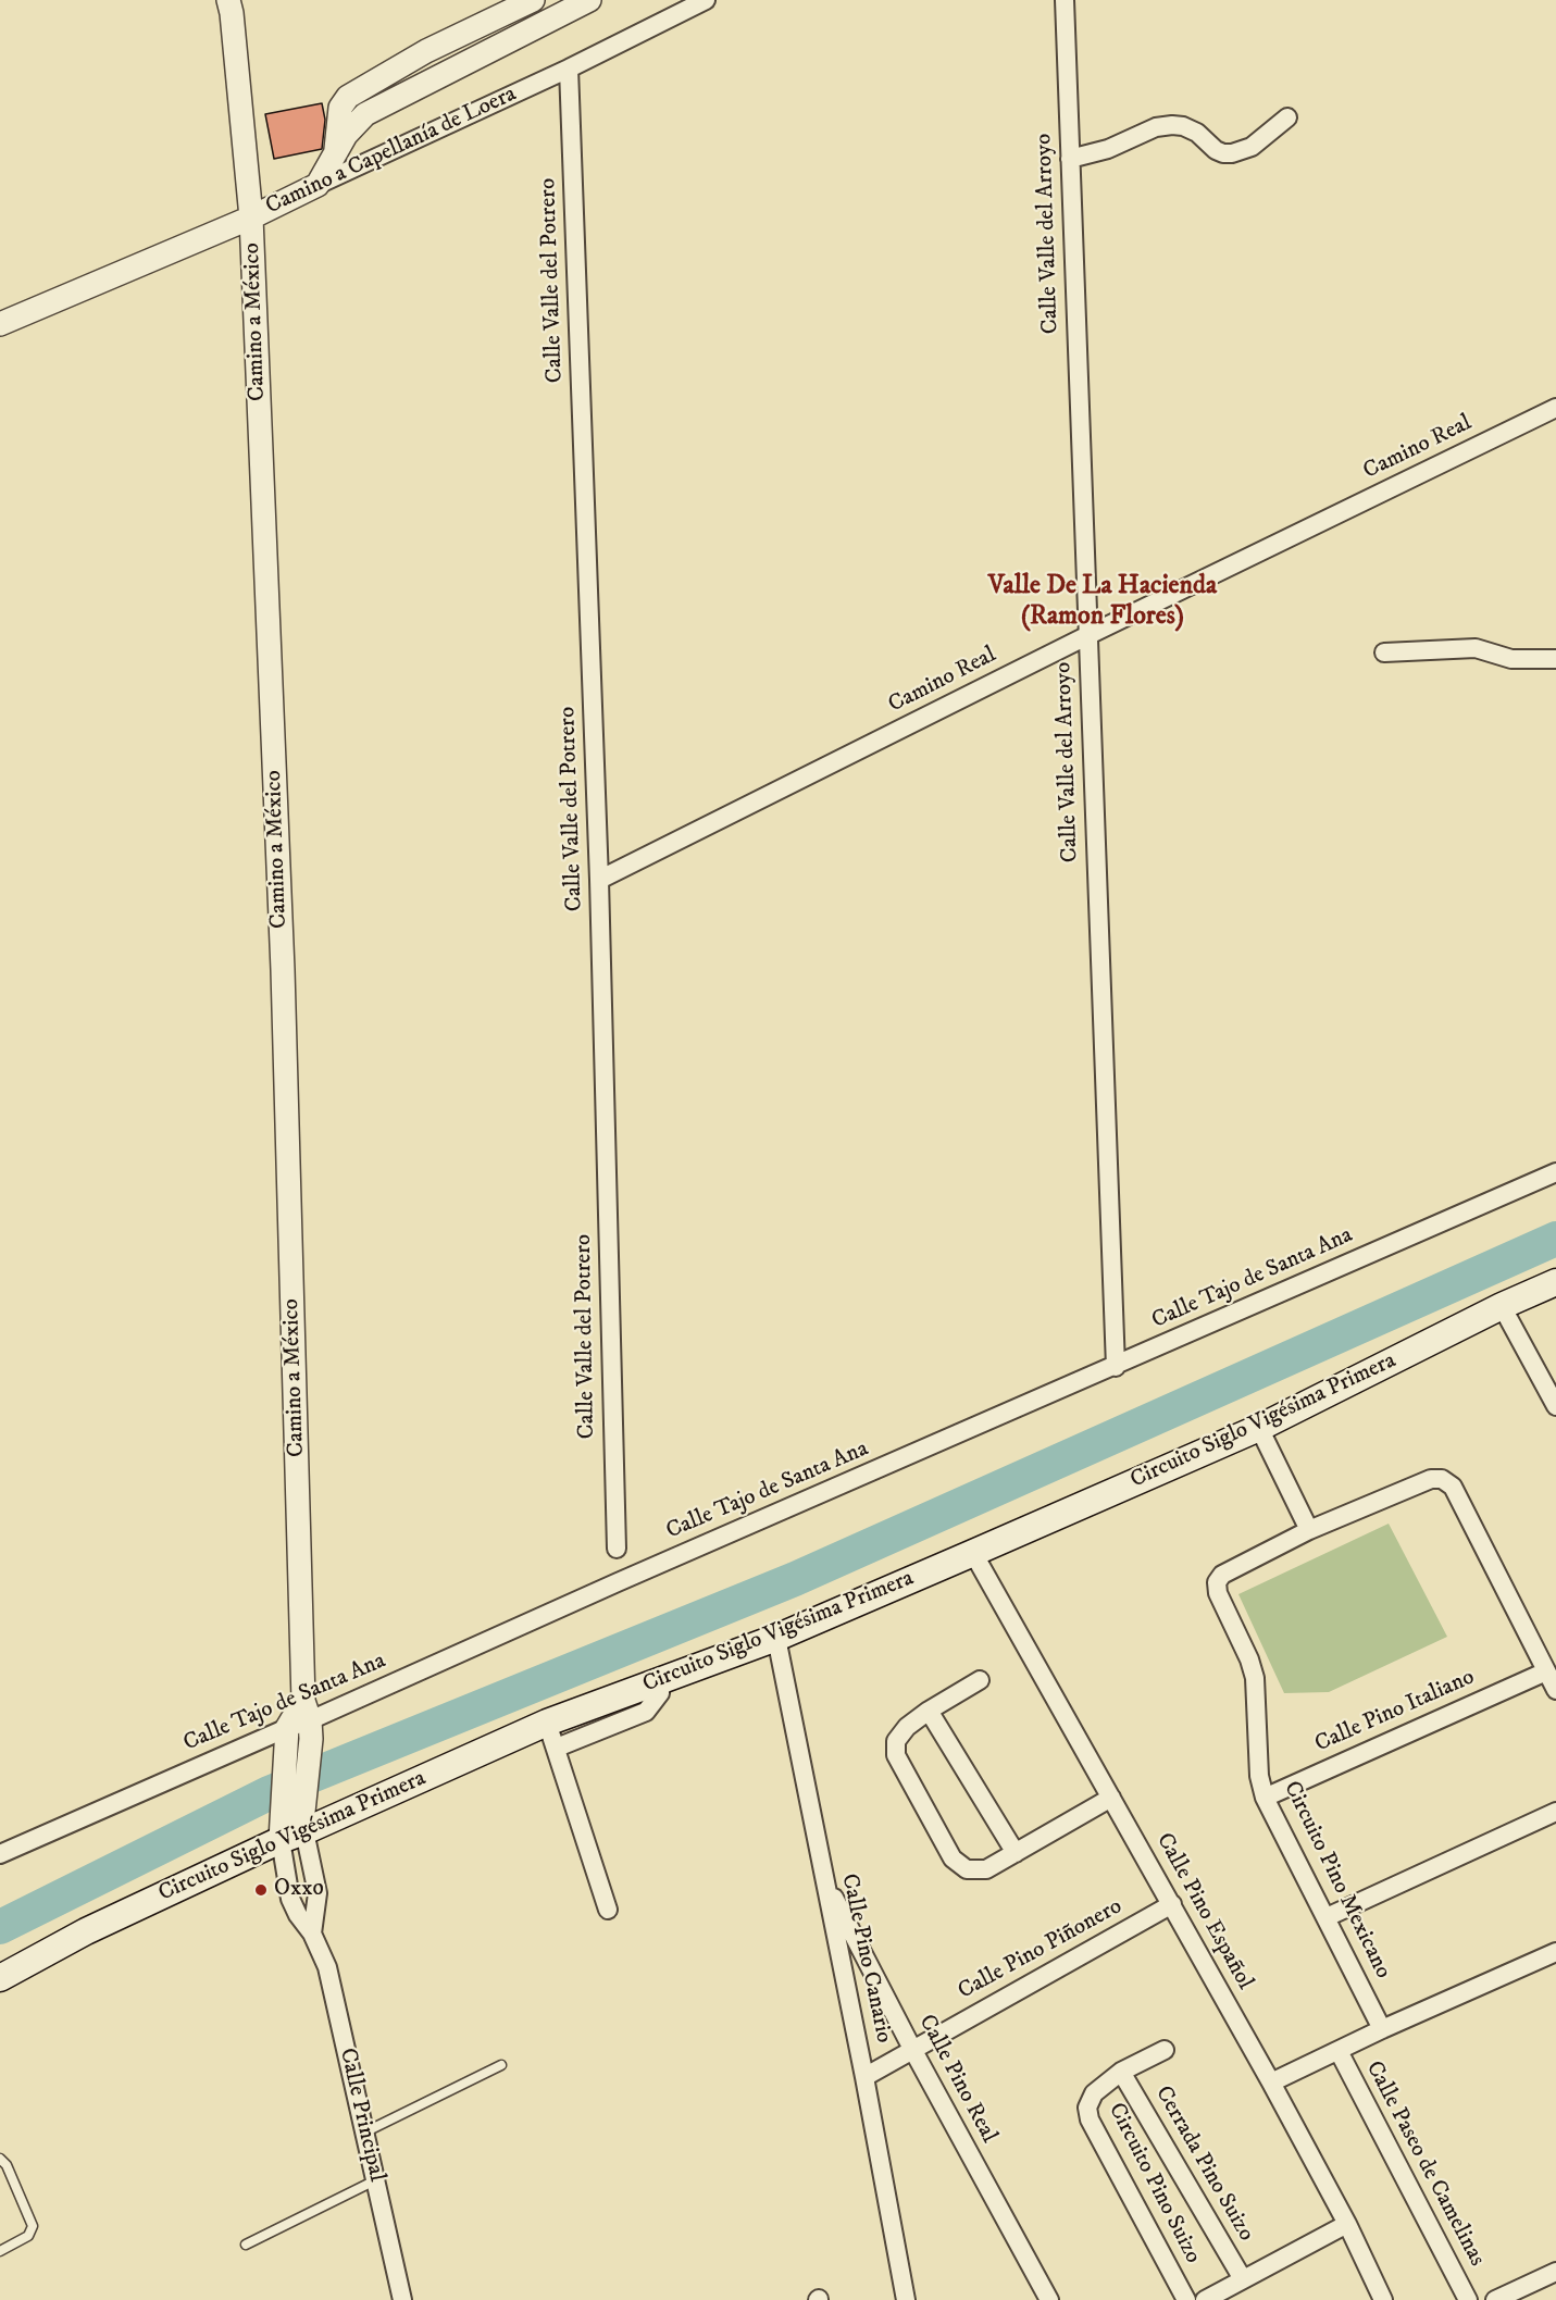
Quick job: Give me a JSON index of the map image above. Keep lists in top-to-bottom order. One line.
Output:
{"streets":{"main road":["Circuito Siglo Vigésima Primera"],"street":["Camino a Capellanía de Loera","Calle Valle del Arroyo","Calle Valle del Potrero","Camino a México","Camino Real","Calle Tajo de Santa Ana","Calle Pino Italiano","Circuito Pino Mexicano","Calle Pino Español","Calle Pino Piñonero","Calle Pino Canario","Calle Pino Real","Calle Principal","Cerrada Pino Suizo","Calle Paseo de Camelinas","Circuito Pino Suizo"]},"crossings":[["Camino a Capellanía de Loera","Calle Valle del Potrero"],["Camino a Capellanía de Loera","Camino a México"],["Calle Valle del Arroyo","Camino Real"],["Calle Valle del Arroyo","Calle Tajo de Santa Ana"],["Calle Valle del Potrero","Camino Real"],["Camino a México","Calle Tajo de Santa Ana"],["Camino a México","Calle Principal"],["Calle Tajo de Santa Ana","Calle Principal"],["Circuito Siglo Vigésima Primera","Calle Pino Español"],["Circuito Siglo Vigésima Primera","Calle Pino Canario"],["Circuito Siglo Vigésima Primera","Calle Principal"],["Calle Pino Italiano","Circuito Pino Mexicano"],["Calle Pino Español","Calle Pino Piñonero"],["Calle Pino Piñonero","Calle Pino Canario"],["Calle Pino Piñonero","Calle Pino Real"],["Calle Pino Canario","Calle Pino Real"],["Cerrada Pino Suizo","Circuito Pino Suizo"]],"districts":["Valle De La Hacienda (Ramon Flores)"],"places":["Oxxo"]}
